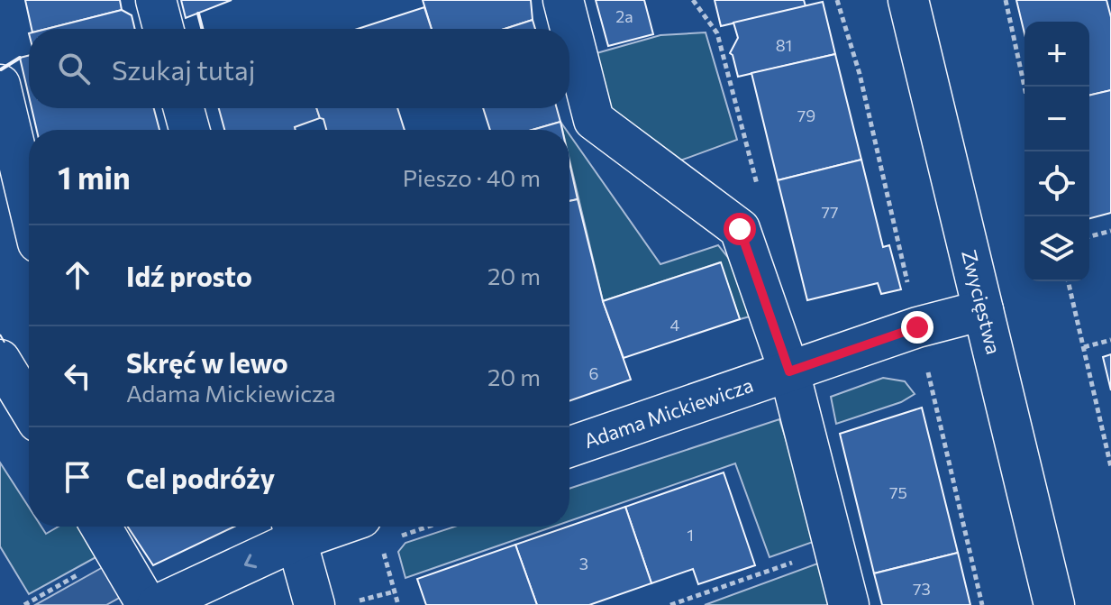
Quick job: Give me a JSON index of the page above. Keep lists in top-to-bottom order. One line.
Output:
{"streets":{"street":["Zwycięstwa","Adama Mickiewicza"]},"crossings":[["Zwycięstwa","Adama Mickiewicza"]],"house_numbers":["2a","81","79","77","4","6","75","1","3","73"],"page":{"map_buttons":["+","−"],"search":"Szukaj tutaj","heading":["1 min","Pieszo · 40 m"],"list":[["Idź prosto","20 m"],["Skręć w lewo","Adama Mickiewicza","20 m"],"Cel podróży"]}}
